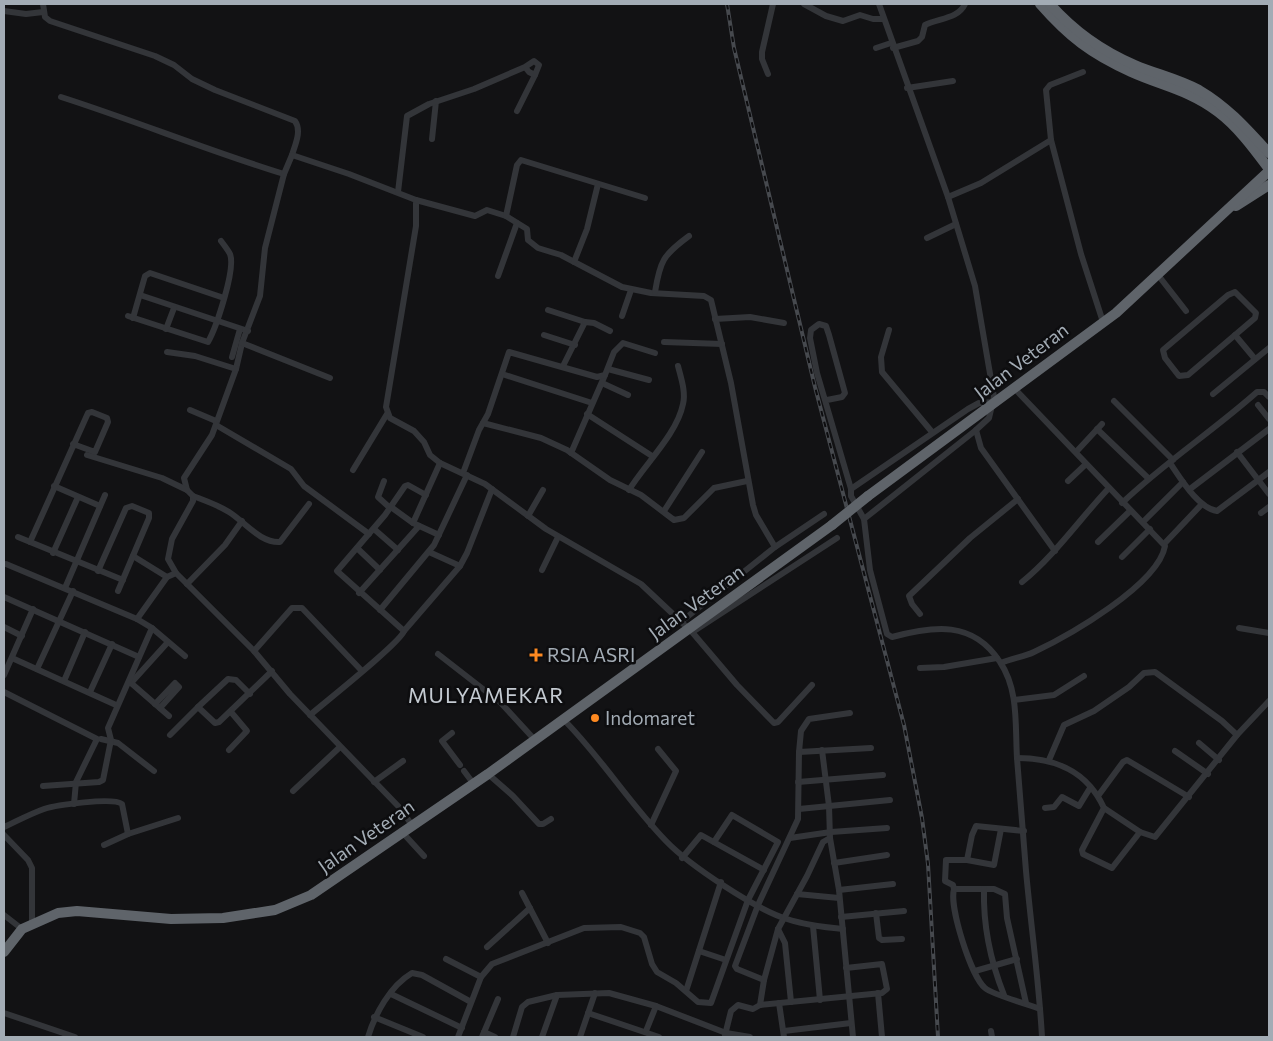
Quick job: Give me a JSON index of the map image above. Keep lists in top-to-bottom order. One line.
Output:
{"streets":{"highway":["Jalan Veteran"]},"districts":["MULYAMEKAR"],"places":{"health":["RSIA ASRI"],"other":["Indomaret"]}}
